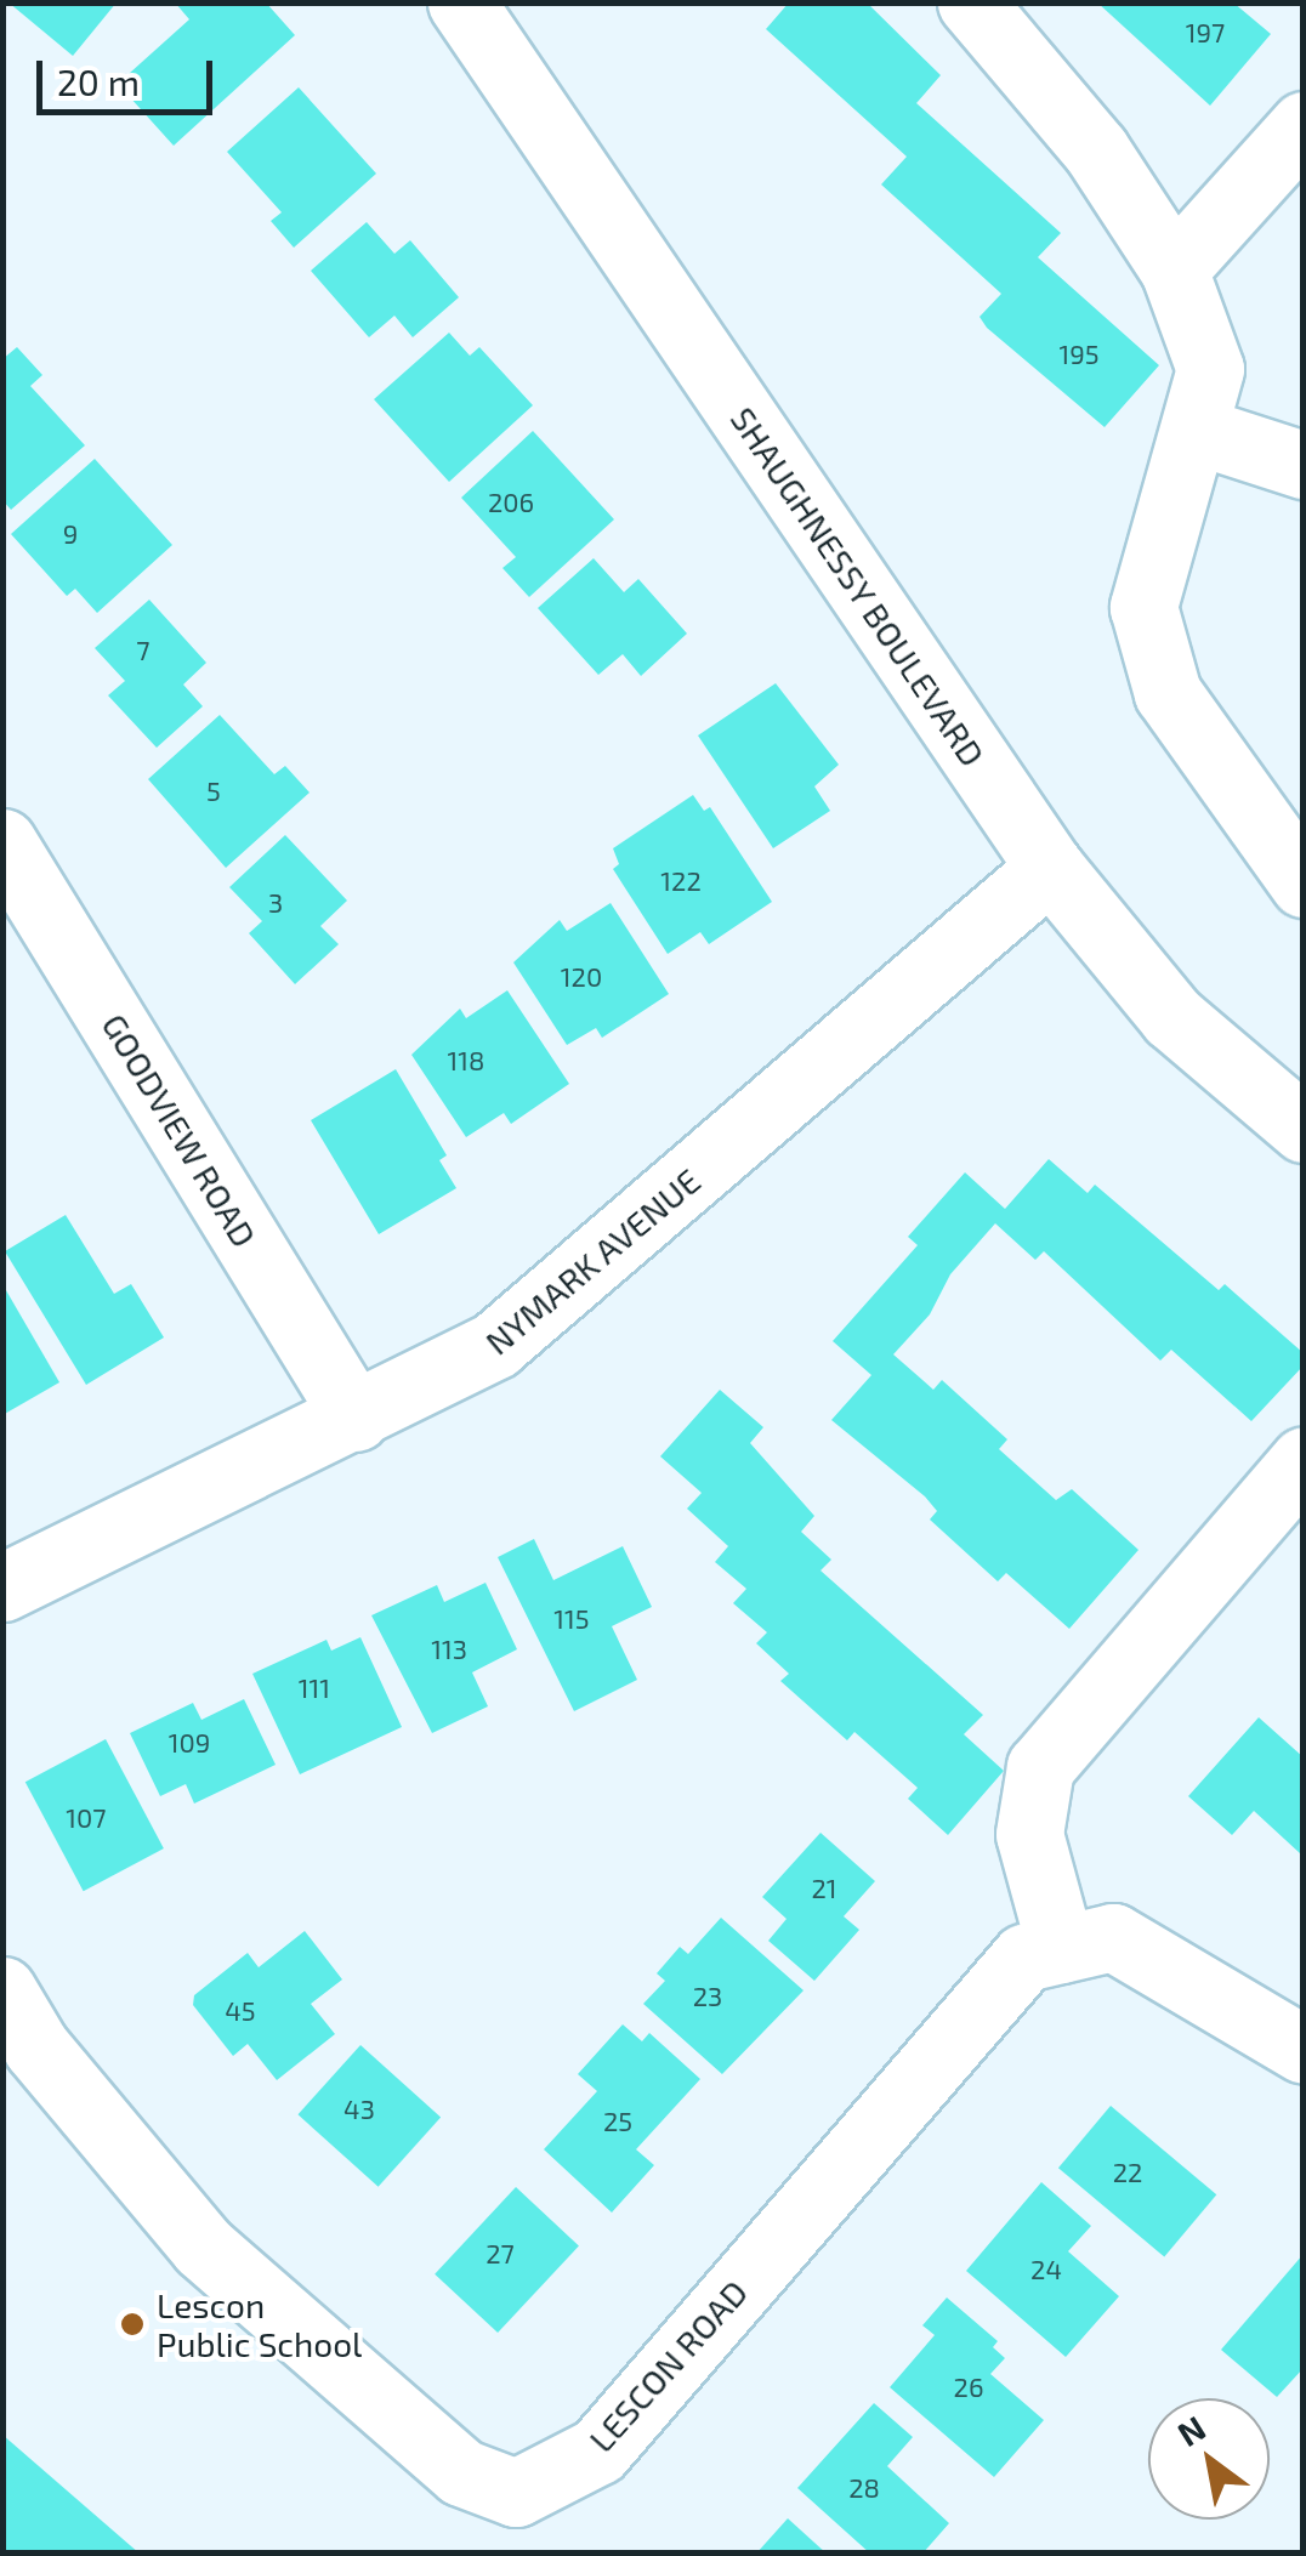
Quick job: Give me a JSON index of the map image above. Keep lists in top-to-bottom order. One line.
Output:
{"streets":{"street":["SHAUGHNESSY BOULEVARD","GOODVIEW ROAD","NYMARK AVENUE","LESCON ROAD"]},"crossings":[["SHAUGHNESSY BOULEVARD","NYMARK AVENUE"],["GOODVIEW ROAD","NYMARK AVENUE"]],"places":["Lescon Public School"],"house_numbers":["197","195","206","9","7","5","122","3","120","118","115","113","111","109","107","21","23","45","43","25","22","27","24","26","28"],"scale_bar":"20 m","north":"top left"}
